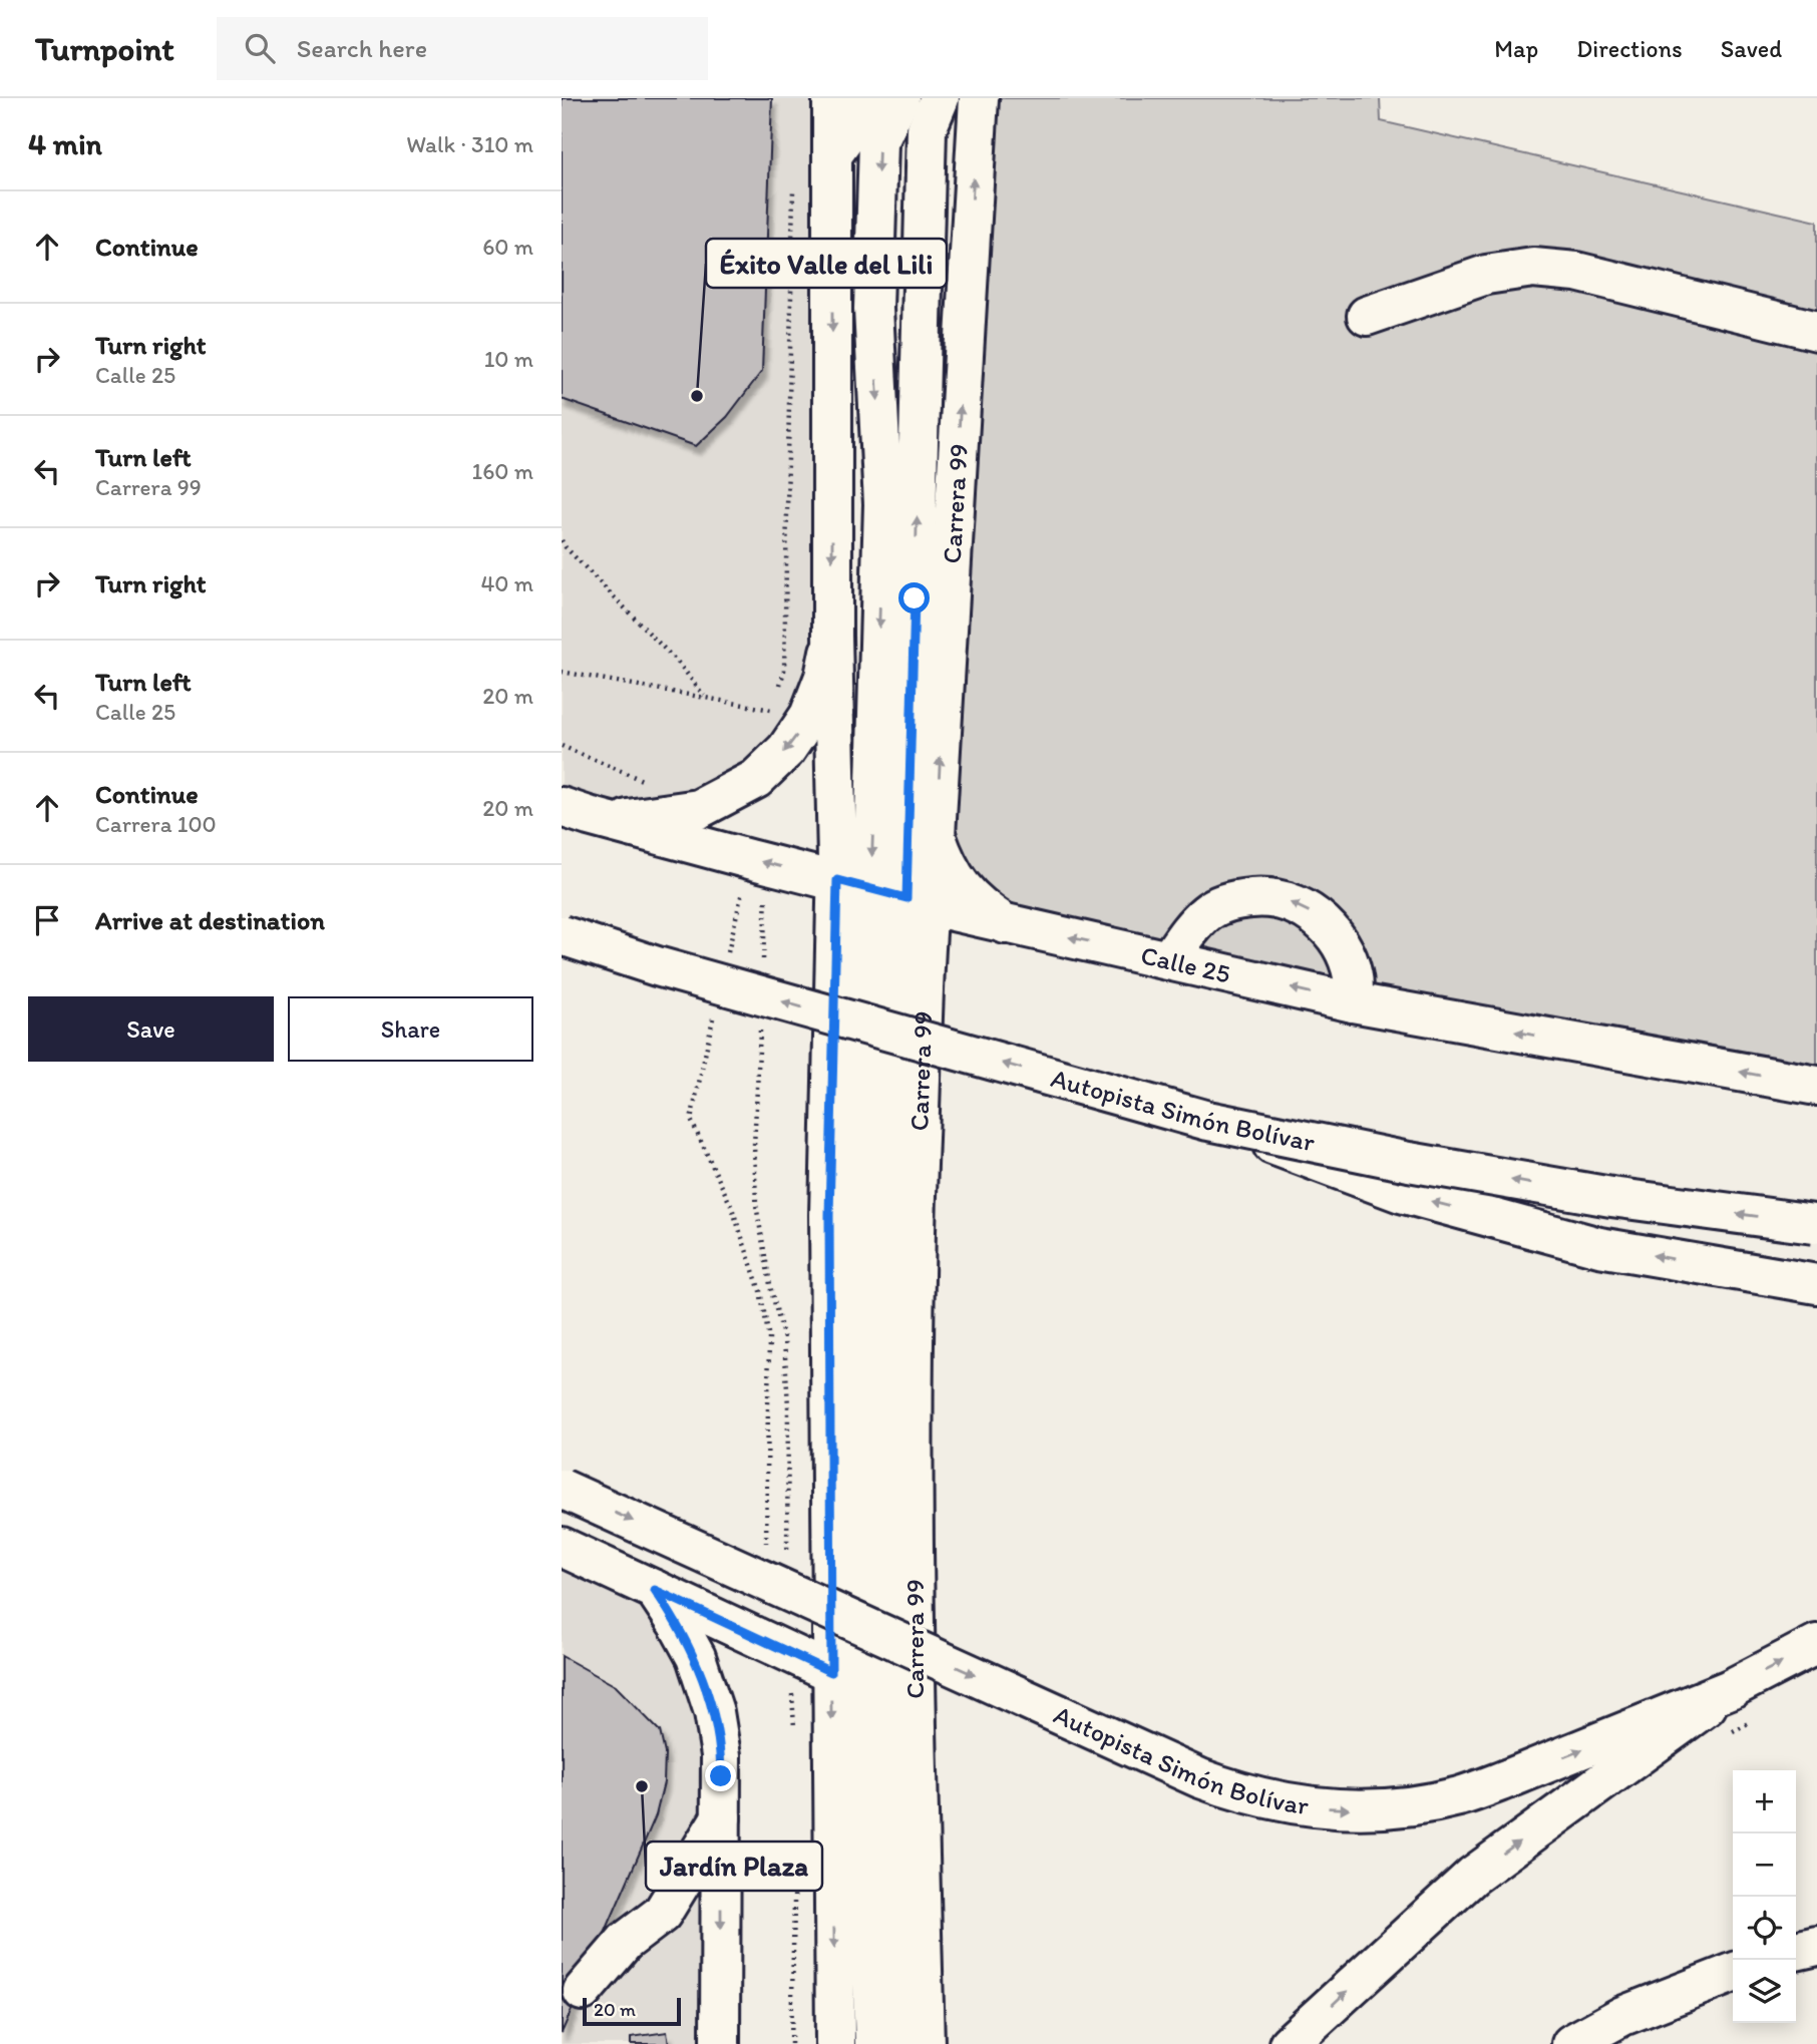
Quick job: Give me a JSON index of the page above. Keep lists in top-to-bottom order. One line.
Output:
{"streets":{"main road":["Carrera 99","Calle 25","Autopista Simón Bolívar"]},"crossings":[["Carrera 99","Calle 25"]],"places":["Éxito Valle del Lili","Jardín Plaza"],"scale_bar":"20 m","page":{"header":"Turnpoint","search":"Search here","nav":["Map","Directions","Saved"],"heading":["4 min","Walk · 310 m"],"list":[["Continue","60 m"],["Turn right","Calle 25","10 m"],["Turn left","Carrera 99","160 m"],["Turn right","40 m"],["Turn left","Calle 25","20 m"],["Continue","Carrera 100","20 m"],"Arrive at destination"],"buttons":["Save","Share"],"map_buttons":["+","−"],"scale":"20 m"}}
